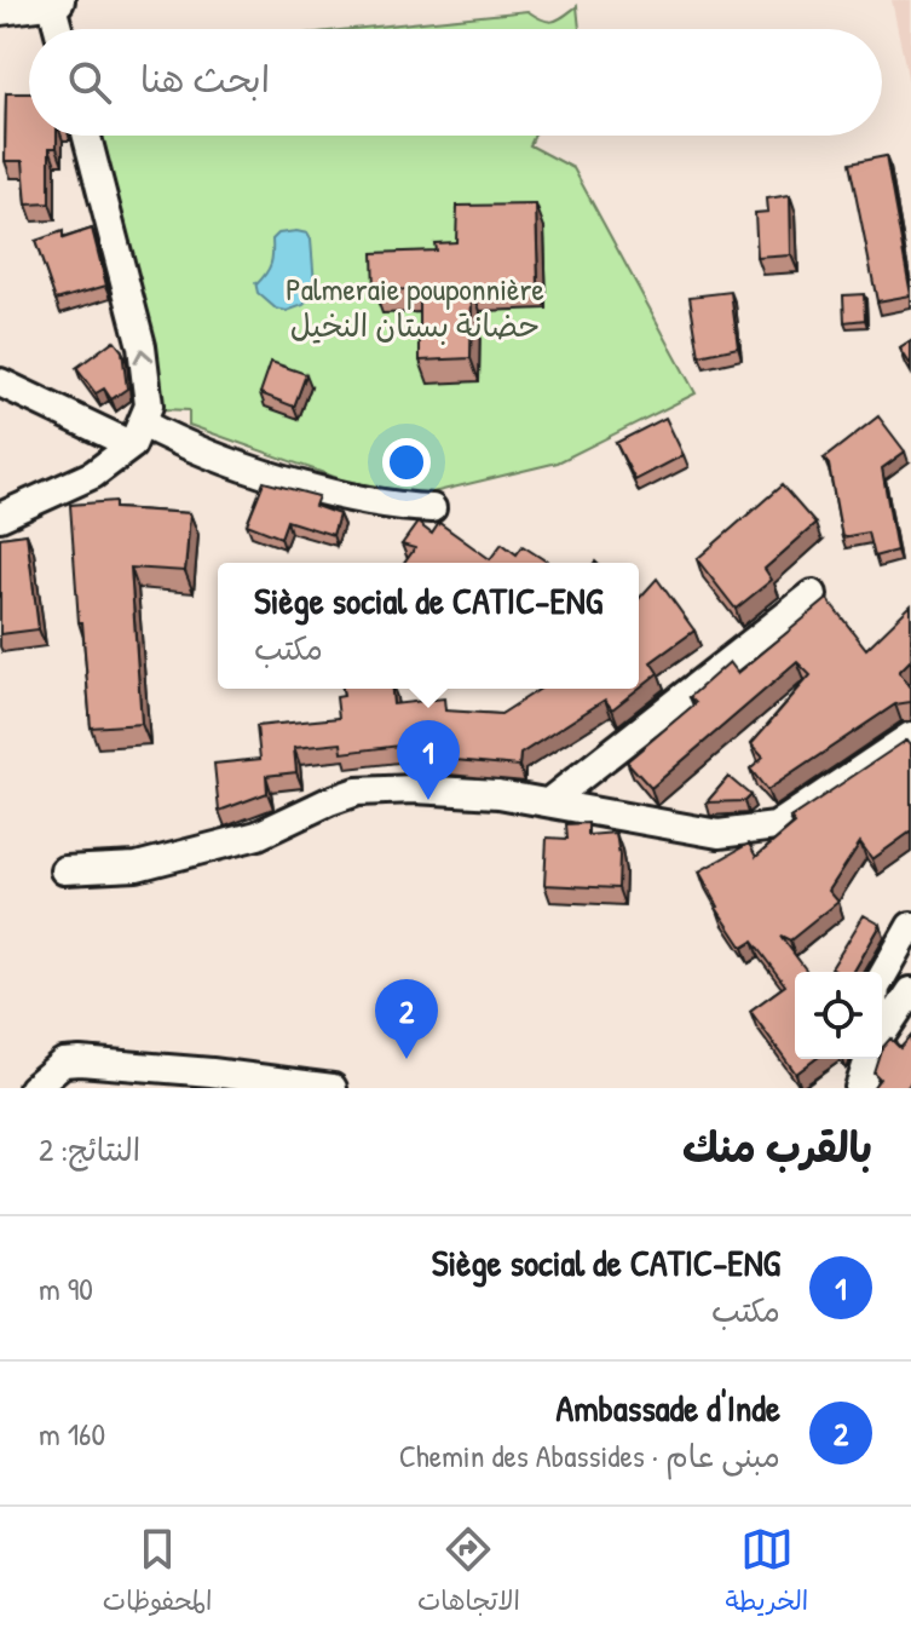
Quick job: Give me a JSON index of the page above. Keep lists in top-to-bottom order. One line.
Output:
{"parks":["Palmeraie pouponnière حضانة بستان النخيل"],"page":{"search":"ابحث هنا","popup":["Siège social de CATIC-ENG","مكتب"],"pins":["1","2"],"heading":["بالقرب منك","النتائج: 2"],"list":[{"mark":"1","name":"Siège social de CATIC-ENG","note":"مكتب","value":"90 m"},{"mark":"2","name":"Ambassade d'Inde","note":"مبنى عام · Chemin des Abassides","value":"160 m"}],"nav":["الخريطة","الاتجاهات","المحفوظات"]}}
